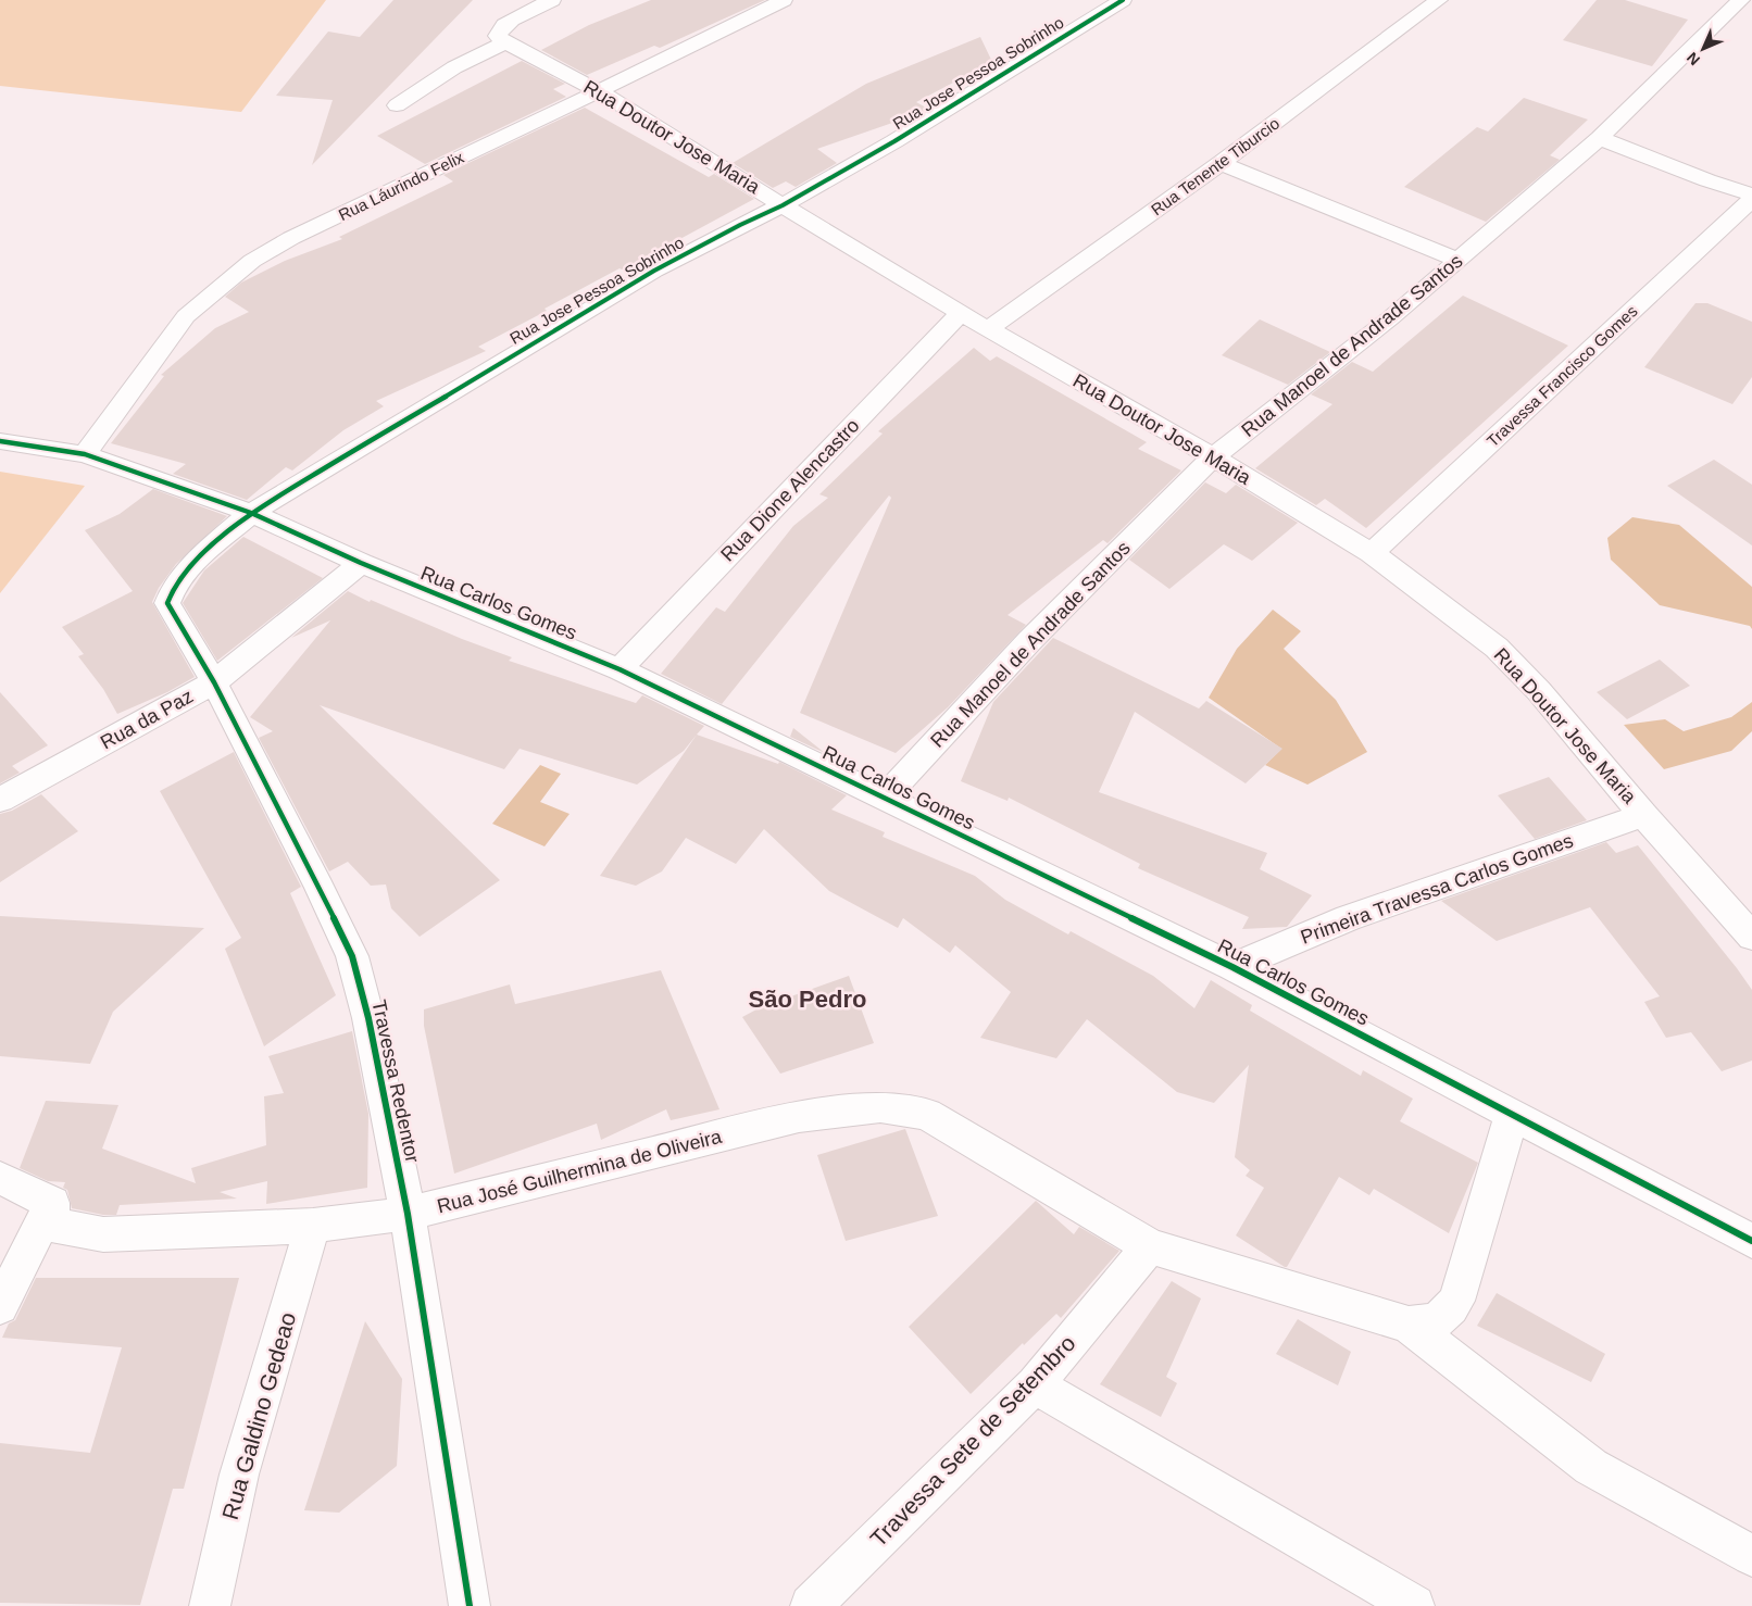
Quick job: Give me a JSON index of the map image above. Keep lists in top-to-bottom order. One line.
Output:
{"streets":{"street":["Rua Jose Pessoa Sobrinho","Rua Doutor Jose Maria","Rua Tenente Tiburcio","Rua Láurindo Felix","Rua Manoel de Andrade Santos","Travessa Francisco Gomes","Rua Dione Alencastro","Rua Carlos Gomes","Rua da Paz","Primeira Travessa Carlos Gomes","Travessa Redentor","Rua José Guilhermina de Oliveira","Rua Galdino Gedeao","Travessa Sete de Setembro"]},"crossings":[["Rua Jose Pessoa Sobrinho","Rua Doutor Jose Maria"],["Rua Jose Pessoa Sobrinho","Rua Carlos Gomes"],["Rua Jose Pessoa Sobrinho","Travessa Redentor"],["Rua Doutor Jose Maria","Rua Tenente Tiburcio"],["Rua Doutor Jose Maria","Rua Láurindo Felix"],["Rua Doutor Jose Maria","Rua Manoel de Andrade Santos"],["Rua Doutor Jose Maria","Travessa Francisco Gomes"],["Rua Doutor Jose Maria","Rua Dione Alencastro"],["Rua Doutor Jose Maria","Primeira Travessa Carlos Gomes"],["Rua Láurindo Felix","Rua Carlos Gomes"],["Rua Manoel de Andrade Santos","Rua Carlos Gomes"],["Rua Dione Alencastro","Rua Carlos Gomes"],["Rua Carlos Gomes","Rua da Paz"],["Rua Carlos Gomes","Primeira Travessa Carlos Gomes"],["Rua da Paz","Travessa Redentor"],["Travessa Redentor","Rua José Guilhermina de Oliveira"],["Rua José Guilhermina de Oliveira","Rua Galdino Gedeao"],["Rua José Guilhermina de Oliveira","Travessa Sete de Setembro"]],"districts":["São Pedro"],"north":"bottom left"}
